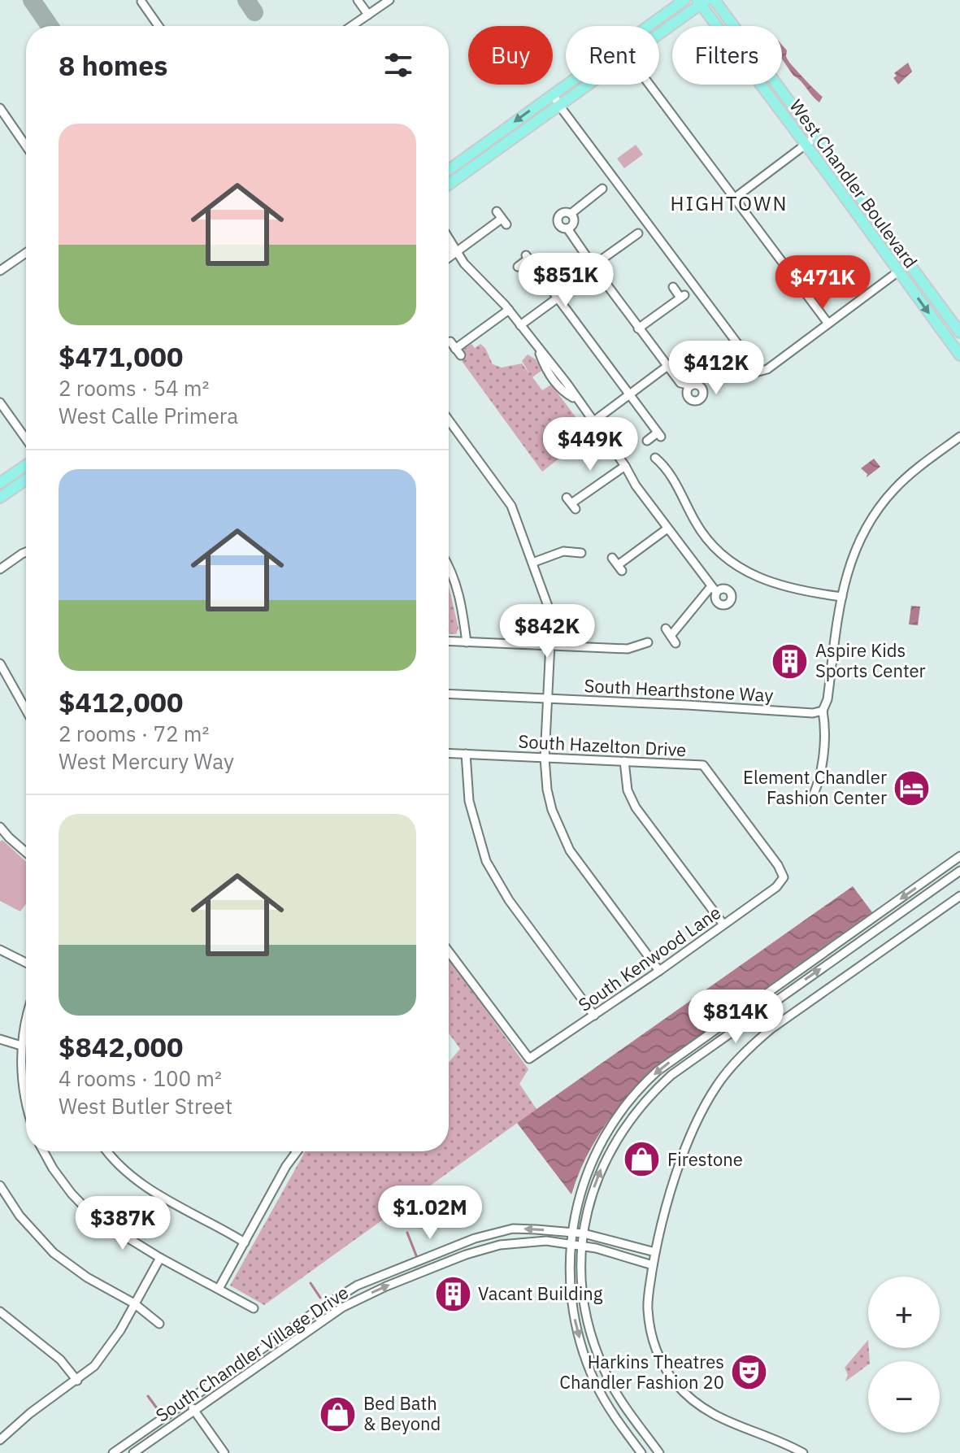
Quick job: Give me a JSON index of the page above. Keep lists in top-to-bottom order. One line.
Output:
{"streets":{"main road":["West Chandler Boulevard"],"street":["South Hearthstone Way","South Hazelton Drive","South Kenwood Lane","South Chandler Village Drive"]},"crossings":[["South Hazelton Drive","South Kenwood Lane"]],"districts":["HIGHTOWN"],"places":{"building":["Aspire Kids Sports Center","Vacant Building"],"hotel":["Element Chandler Fashion Center"],"shop":["Firestone","Bed Bath & Beyond"],"theatre":["Harkins Theatres Chandler Fashion 20"]},"page":{"chip":["Buy","Rent","Filters"],"heading":"8 homes","list":[{"name":"$471,000","note":"2 rooms · 54 m² · West Calle Primera"},{"name":"$412,000","note":"2 rooms · 72 m² · West Mercury Way"},{"name":"$842,000","note":"4 rooms · 100 m² · West Butler Street"}],"price":["$851K","$471K","$412K","$449K","$842K","$814K","$1.02M","$387K"],"map_buttons":["+","−"]}}
